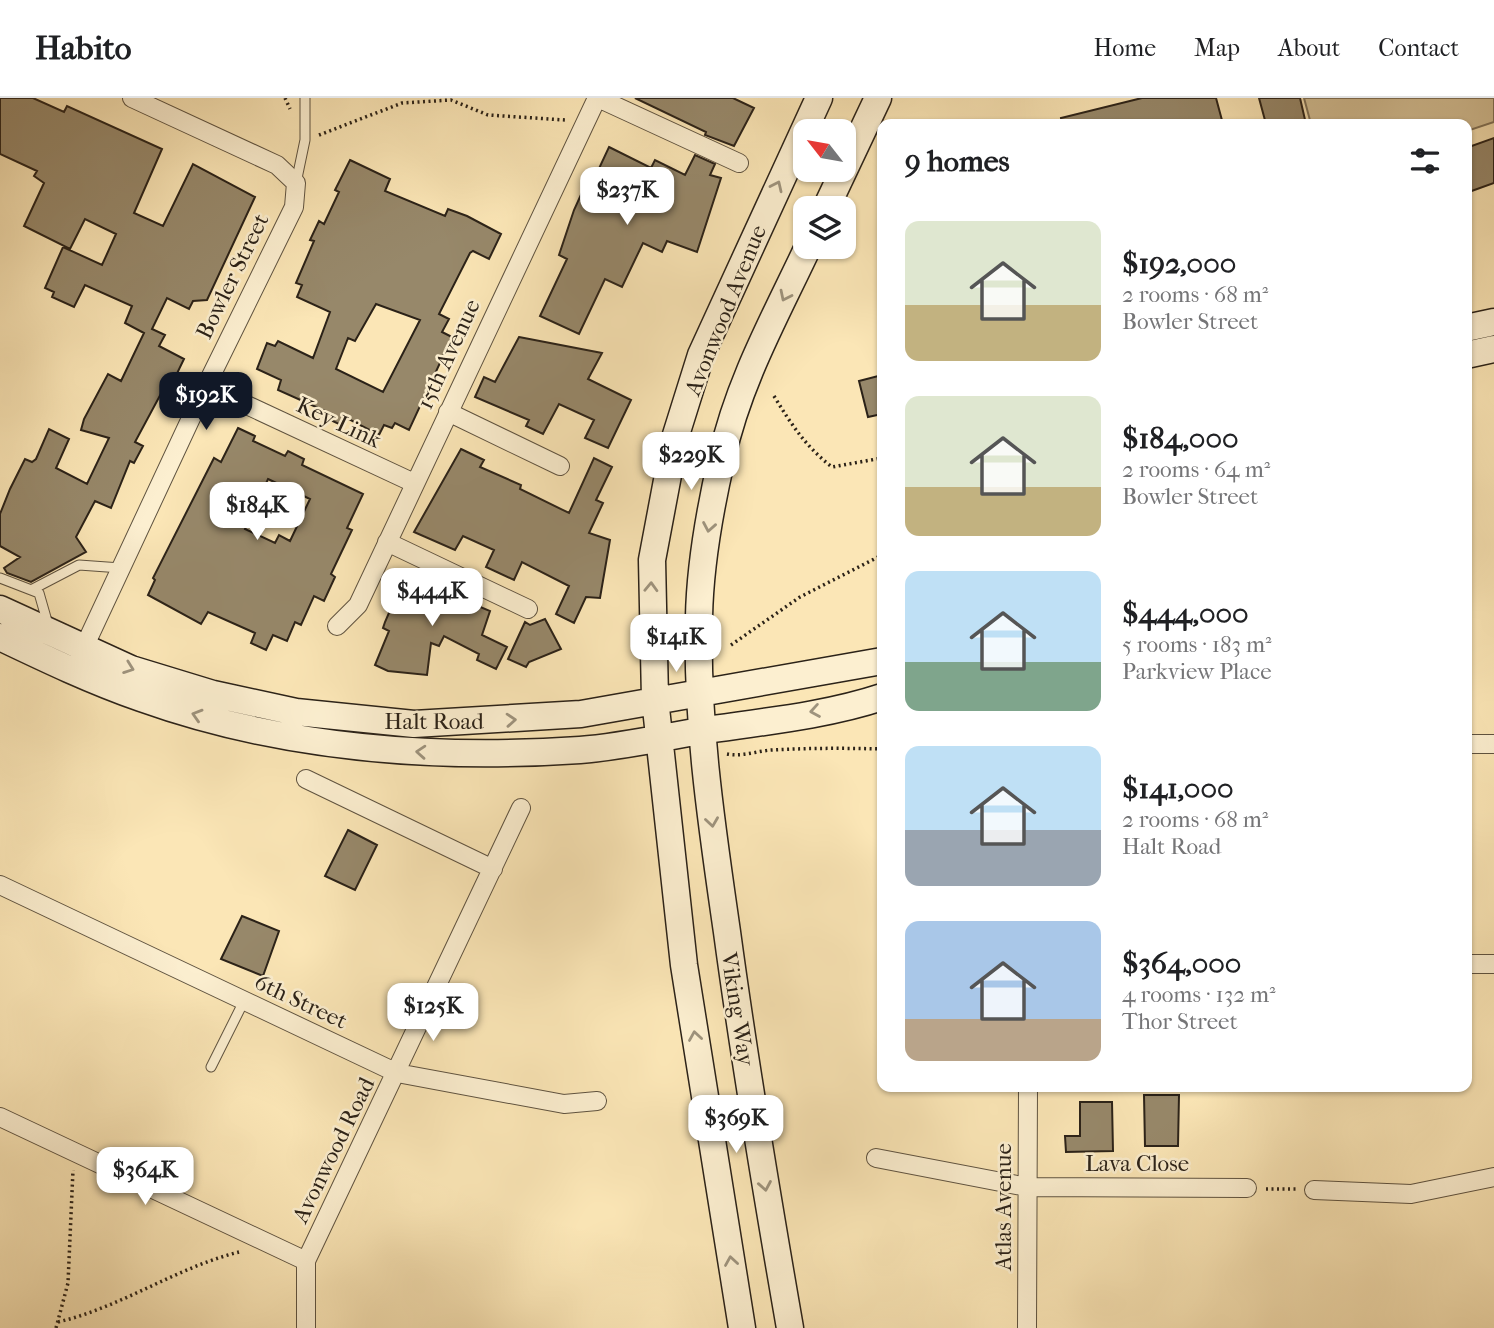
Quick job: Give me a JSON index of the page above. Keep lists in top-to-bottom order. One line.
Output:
{"streets":{"main road":["Avonwood Avenue","Halt Road","Viking Way"],"street":["Bowler Street","15th Avenue","Key Link","6th Street","Avonwood Road","Lava Close","Atlas Avenue"]},"crossings":[["Bowler Street","Key Link"],["Bowler Street","Halt Road"],["Avonwood Avenue","Halt Road"],["Avonwood Avenue","Viking Way"],["15th Avenue","Key Link"],["Halt Road","Viking Way"],["6th Street","Avonwood Road"],["Lava Close","Atlas Avenue"]],"north":"top left","page":{"header":"Habito","nav":["Home","Map","About","Contact"],"heading":"9 homes","price":["$237K","$192K","$229K","$184K","$444K","$141K","$125K","$369K","$364K"],"list":[{"name":"$192,000","note":"2 rooms · 68 m² · Bowler Street"},{"name":"$184,000","note":"2 rooms · 64 m² · Bowler Street"},{"name":"$444,000","note":"5 rooms · 183 m² · Parkview Place"},{"name":"$141,000","note":"2 rooms · 68 m² · Halt Road"},{"name":"$364,000","note":"4 rooms · 132 m² · Thor Street"}]}}
